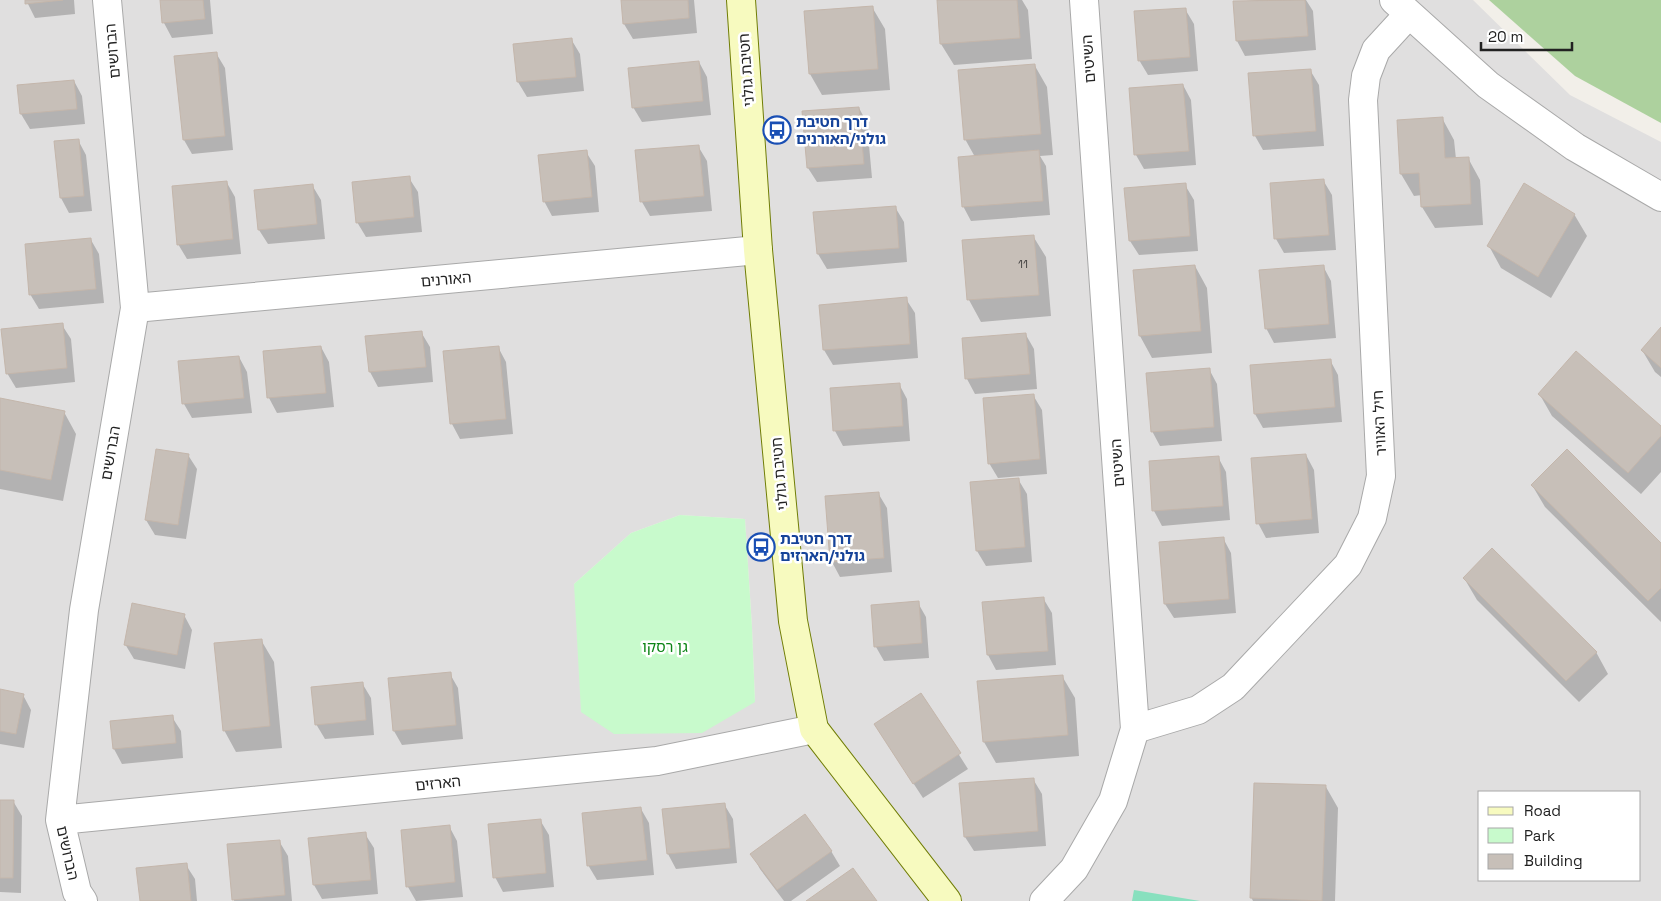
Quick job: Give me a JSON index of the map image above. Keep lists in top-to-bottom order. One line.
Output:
{"streets":{"street":["הברושים","השיטים","חטיבת גולני","האורנים","חיל האוויר","הארזים"]},"crossings":[["הברושים","האורנים"],["הברושים","הארזים"],["השיטים","חיל האוויר"],["חטיבת גולני","האורנים"],["חטיבת גולני","הארזים"]],"parks":["גן רסקו"],"places":{"bus stop":["דרך חטיבת גולני/האורנים","דרך חטיבת גולני/הארזים"]},"house_numbers":["11"],"legend":["Road","Park","Building"],"scale_bar":"20 m"}
